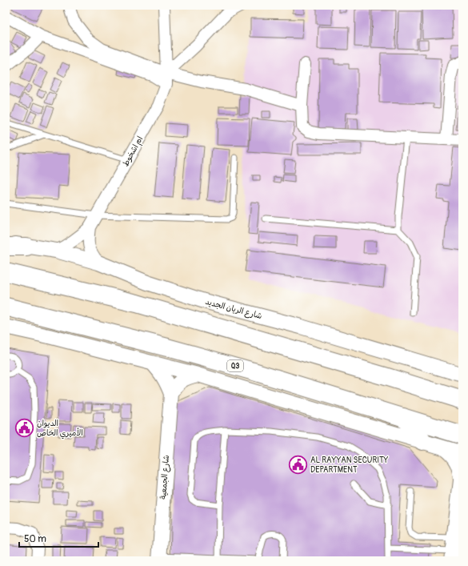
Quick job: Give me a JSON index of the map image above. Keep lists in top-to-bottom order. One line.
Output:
{"streets":{"highway":["Q3"],"street":["ام اشخوط","شارع الريان الجديد","شارع الجمعية"]},"crossings":[["ام اشخوط","شارع الريان الجديد"]],"places":{"public building":["الديوان الأميري الخاص","AL RAYYAN SECURITY DEPARTMENT"]},"scale_bar":"50 m"}
